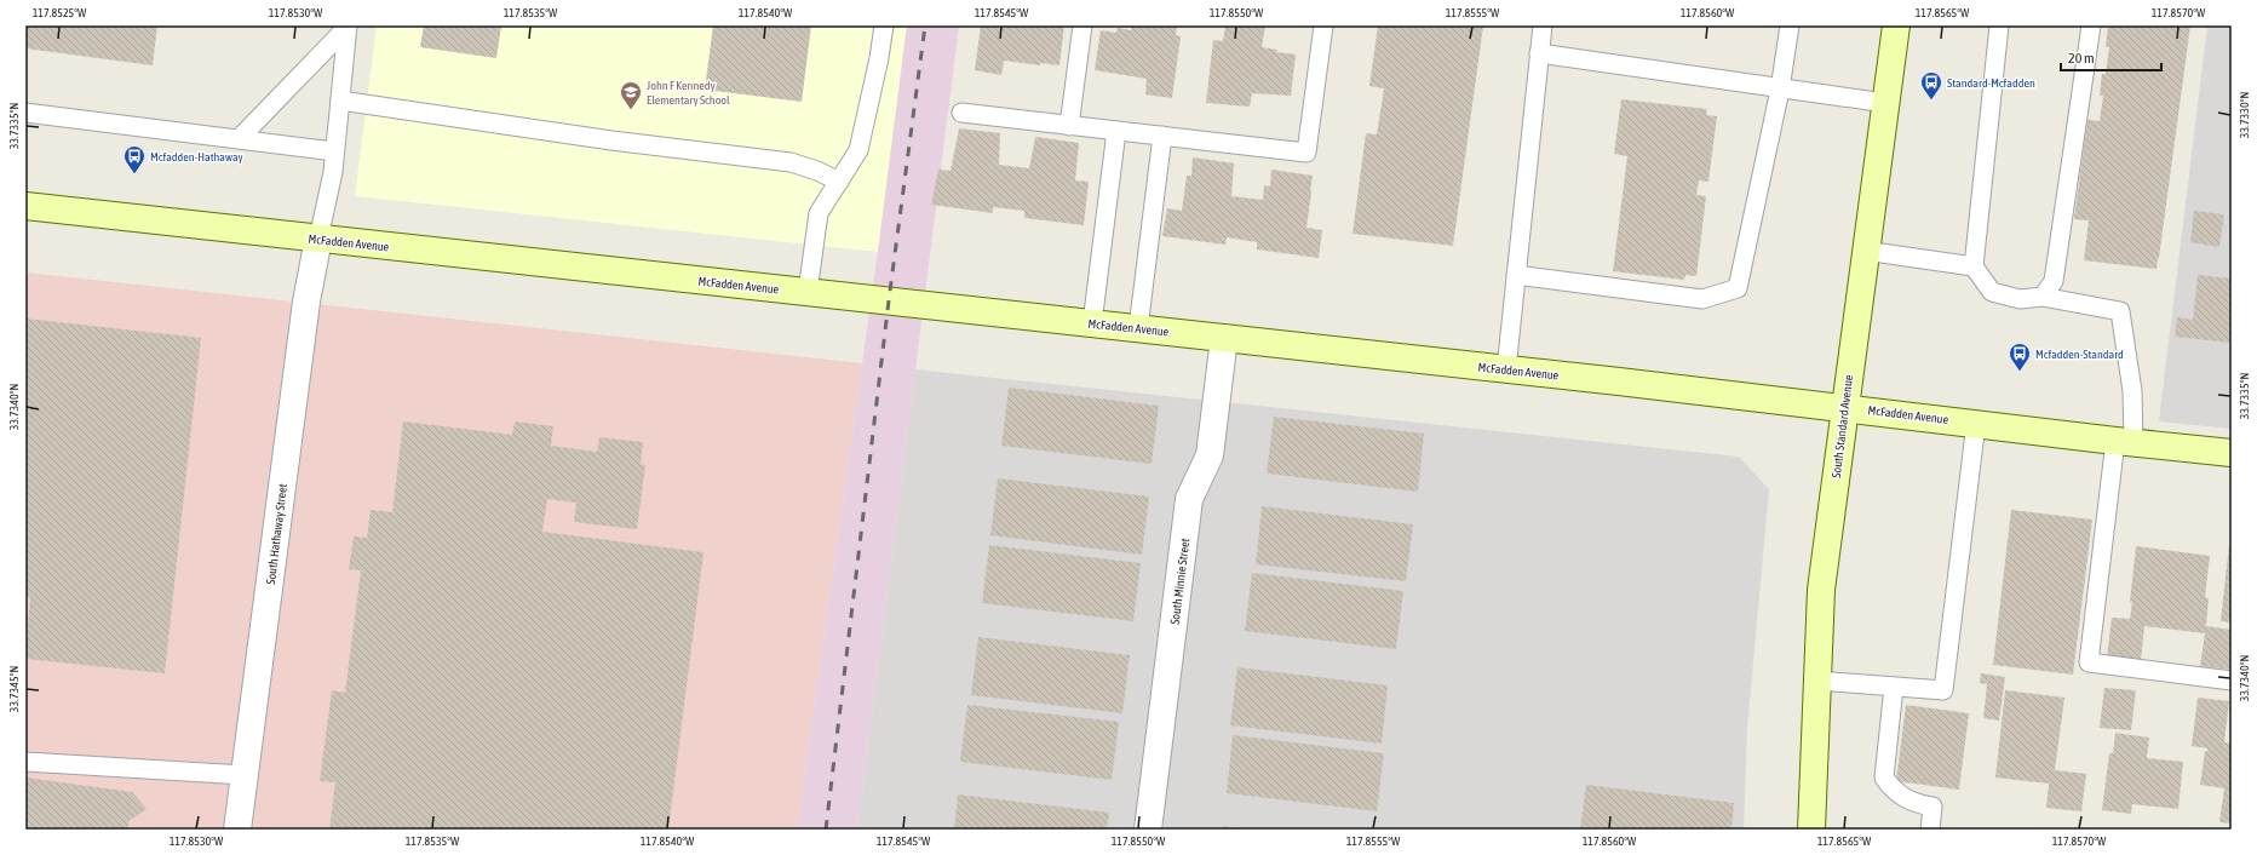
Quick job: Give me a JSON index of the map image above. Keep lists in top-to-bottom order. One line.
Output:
{"streets":{"street":["McFadden Avenue","South Standard Avenue","South Hathaway Street","South Minnie Street"]},"crossings":[["McFadden Avenue","South Standard Avenue"],["McFadden Avenue","South Hathaway Street"],["McFadden Avenue","South Minnie Street"]],"places":{"bus stop":["Standard-Mcfadden","Mcfadden-Hathaway","Mcfadden-Standard"],"school or university":["John F Kennedy Elementary School"]},"scale_bar":"20 m","coordinates":["117.8525°W","117.8530°W","117.8535°W","117.8540°W","117.8545°W","117.8550°W","117.8555°W","117.8560°W","117.8565°W","117.8570°W","33.7330°N","33.7335°N","33.7340°N","33.7345°N"]}
